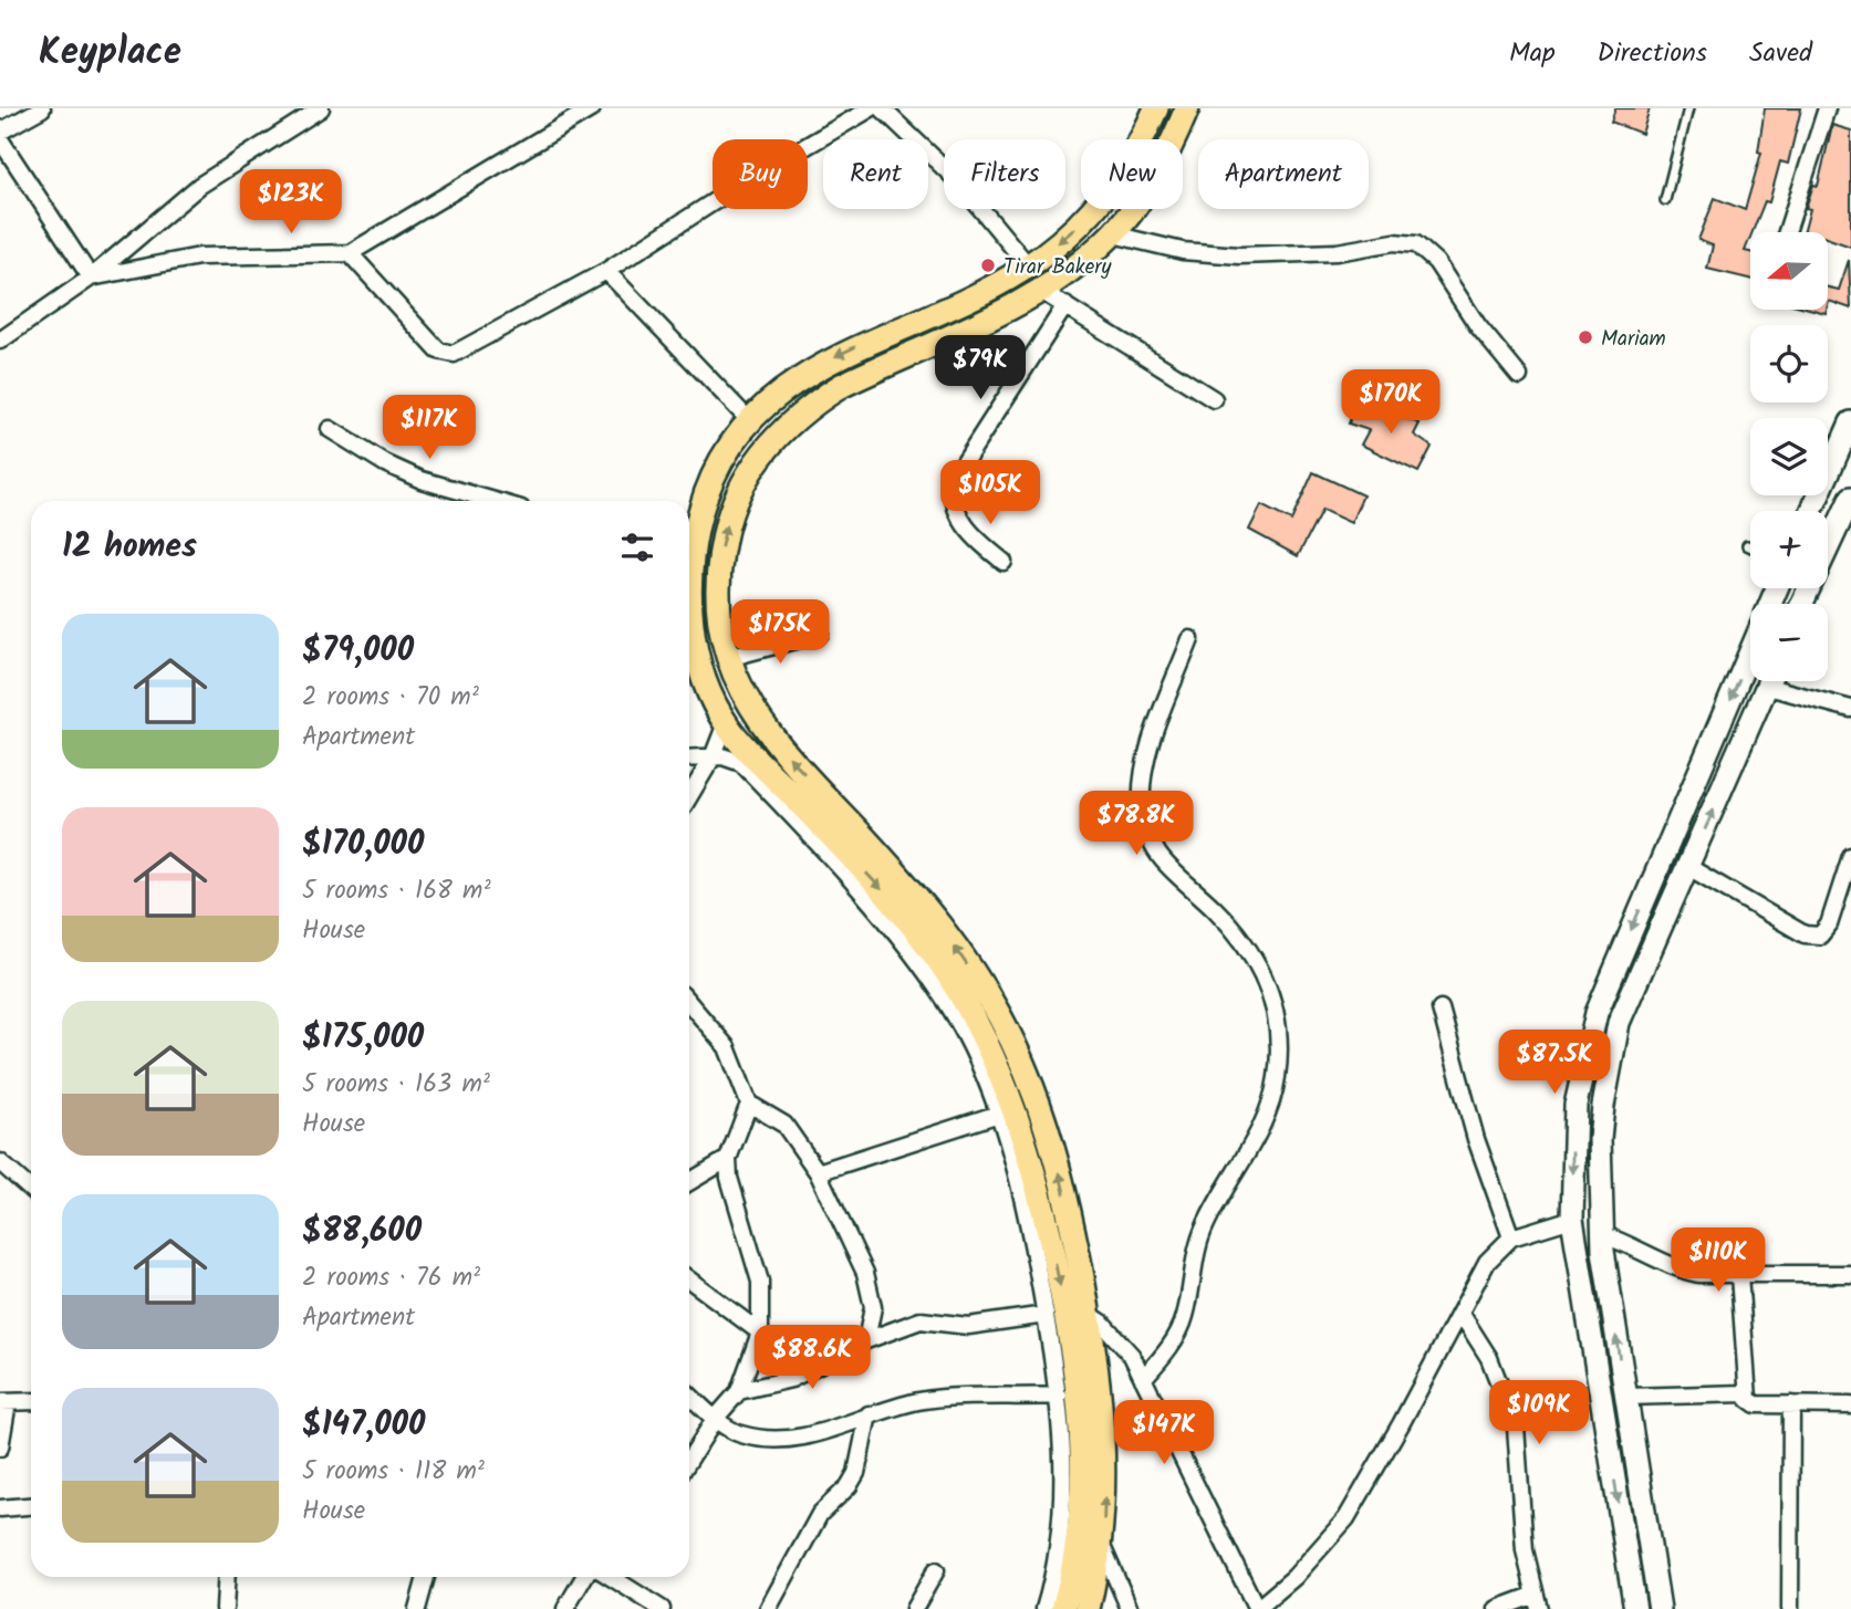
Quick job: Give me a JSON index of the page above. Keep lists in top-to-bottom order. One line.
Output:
{"places":["Tirar Bakery","Mariam"],"north":"left","page":{"header":"Keyplace","nav":["Map","Directions","Saved"],"chip":["Buy","Rent","Filters","New","Apartment"],"price":["$123K","$79K","$170K","$117K","$105K","$175K","$78.8K","$87.5K","$110K","$88.6K","$109K","$147K"],"map_buttons":["+","−"],"heading":"12 homes","list":[{"name":"$79,000","note":"2 rooms · 70 m² · Apartment"},{"name":"$170,000","note":"5 rooms · 168 m² · House"},{"name":"$175,000","note":"5 rooms · 163 m² · House"},{"name":"$88,600","note":"2 rooms · 76 m² · Apartment"},{"name":"$147,000","note":"5 rooms · 118 m² · House"}]}}
